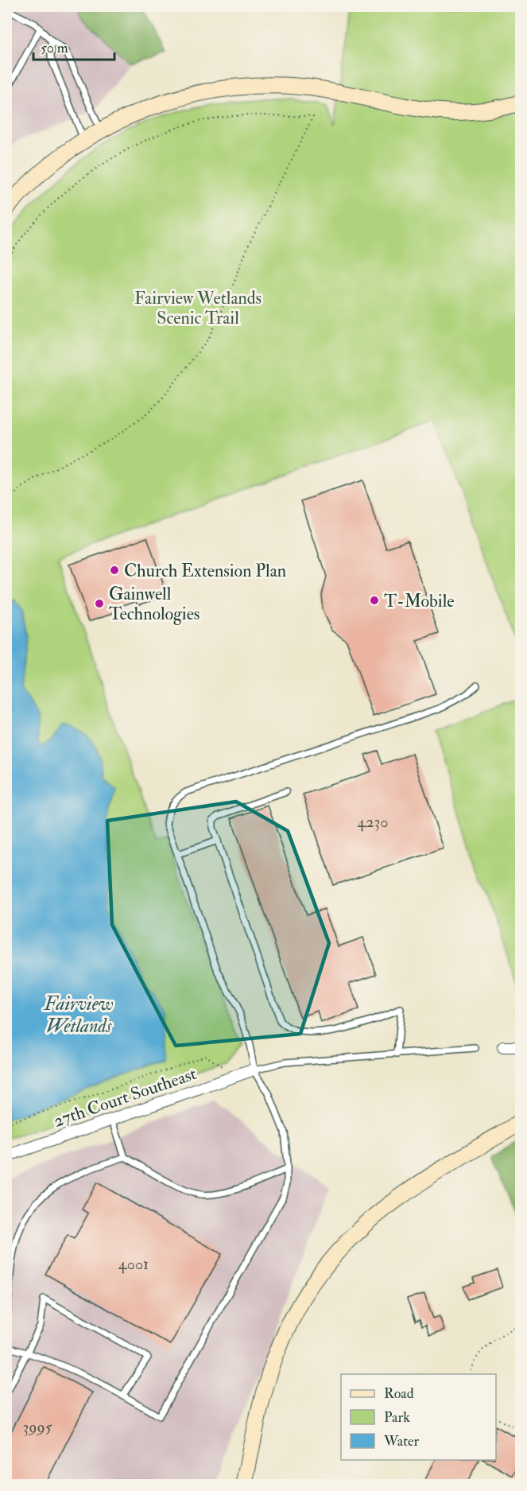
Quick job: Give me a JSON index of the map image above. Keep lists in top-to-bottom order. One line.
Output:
{"streets":{"street":["27th Court Southeast"]},"water":["Fairview Wetlands"],"parks":["Fairview Wetlands Scenic Trail"],"places":["Church Extension Plan","T-Mobile","Gainwell Technologies"],"house_numbers":["4230","4001","3995"],"legend":["Road","Park","Water"],"scale_bar":"50 m"}
